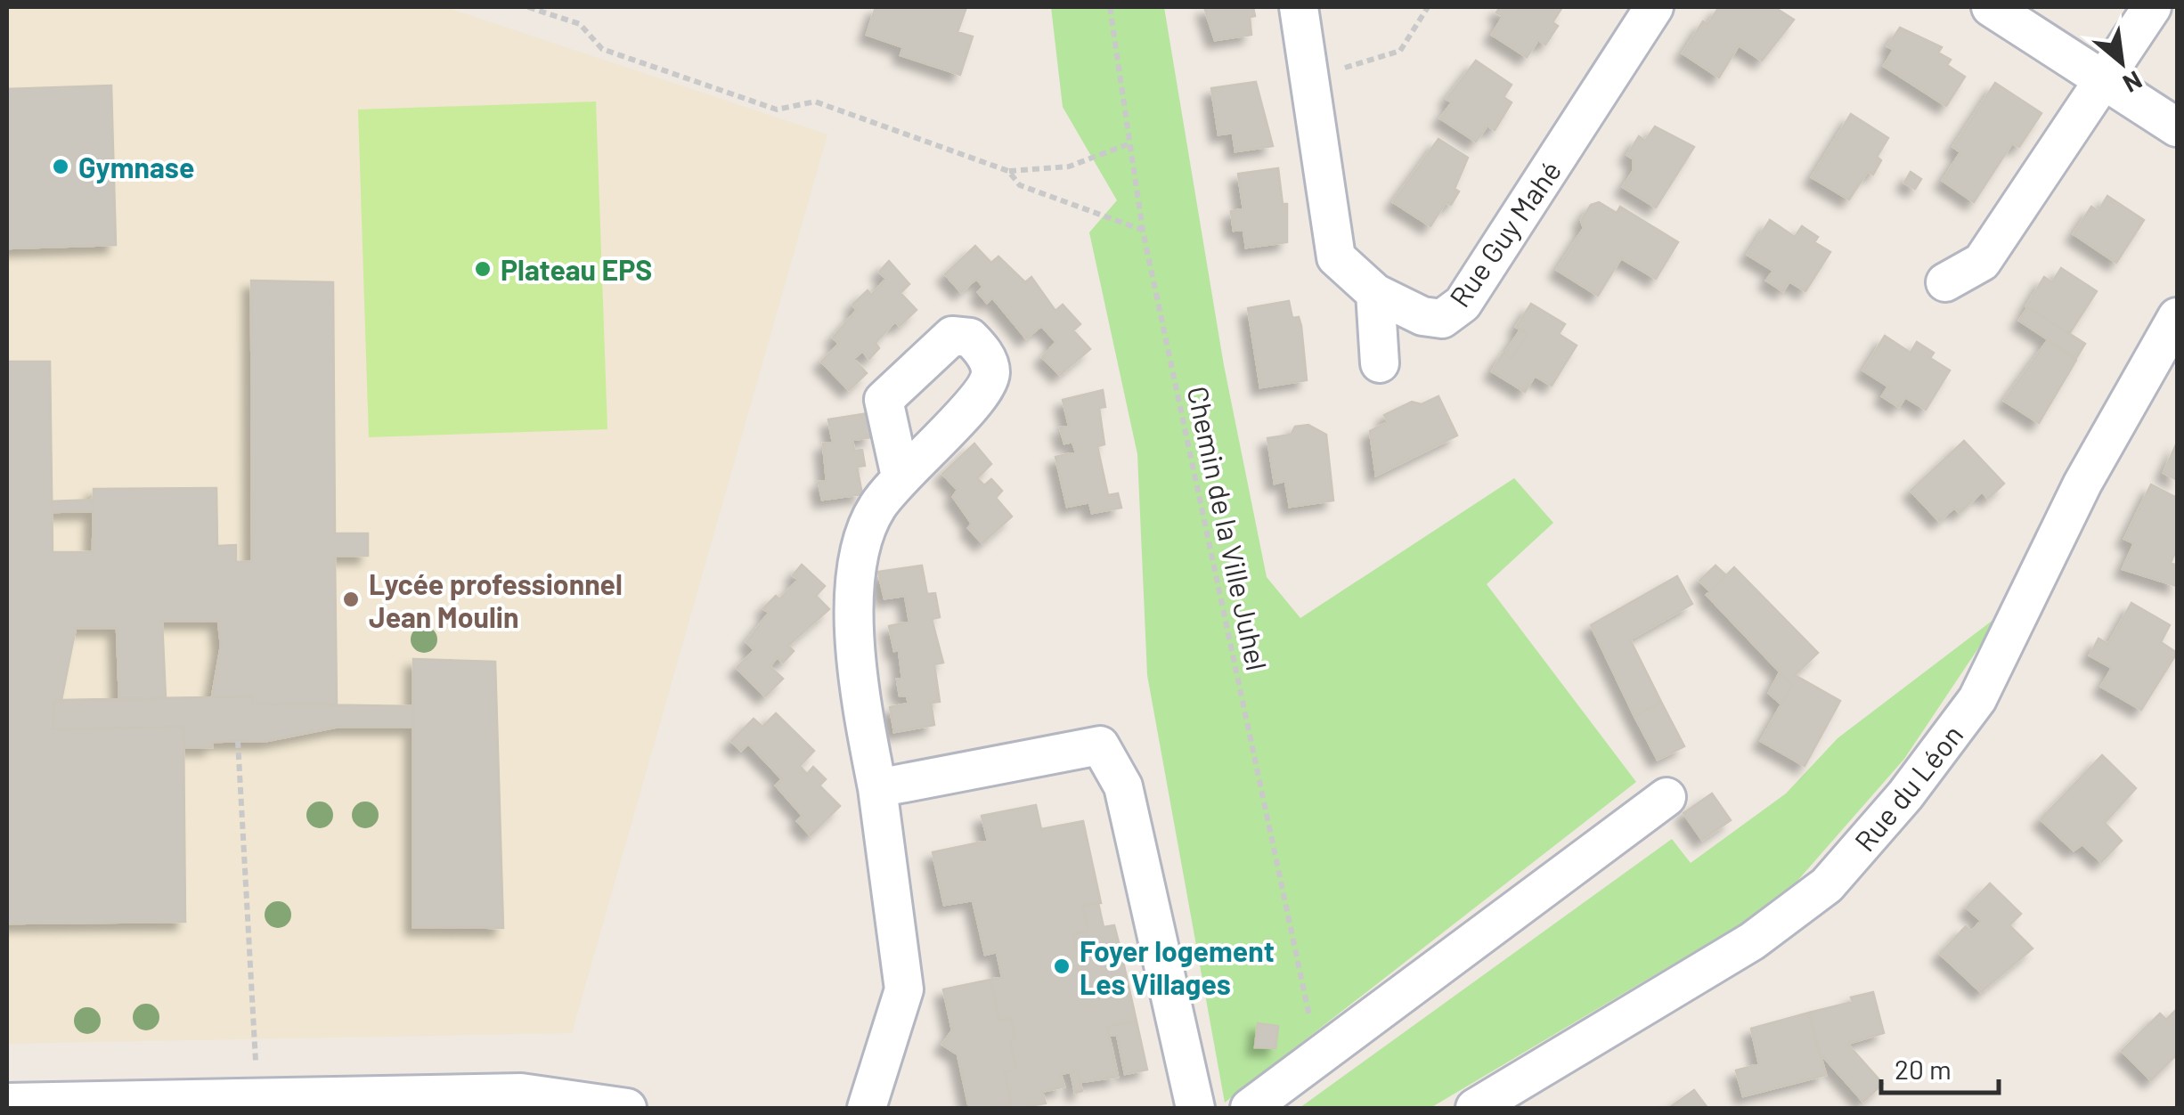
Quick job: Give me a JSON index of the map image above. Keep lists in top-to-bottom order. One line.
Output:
{"streets":{"street":["Rue Guy Mahé","Rue du Léon"],"path":["Chemin de la Ville Juhel"]},"places":["Gymnase","Plateau EPS","Lycée professionnel Jean Moulin","Foyer logement Les Villages"],"scale_bar":"20 m","north":"bottom right"}
